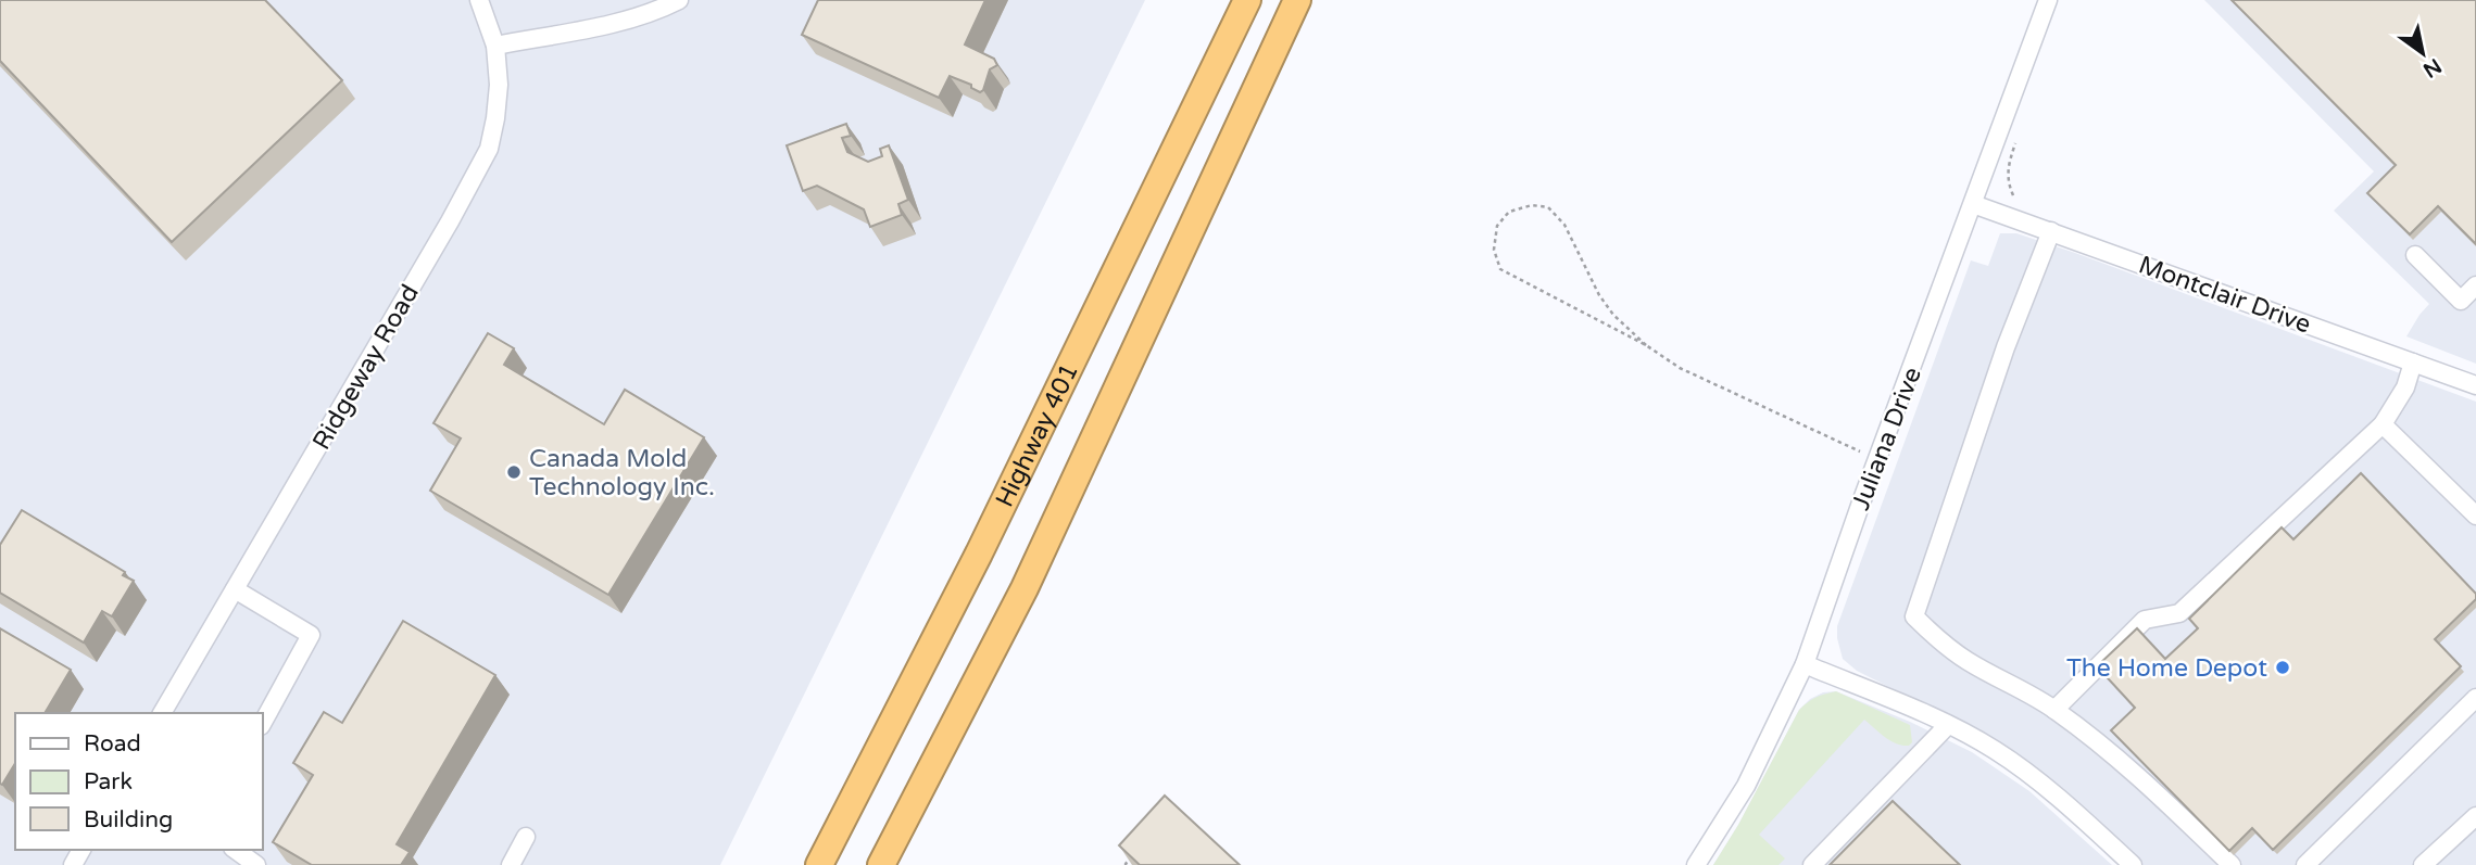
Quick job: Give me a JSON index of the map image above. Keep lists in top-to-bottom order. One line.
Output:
{"streets":{"highway":["Highway 401"],"street":["Montclair Drive","Ridgeway Road","Juliana Drive"]},"crossings":[["Montclair Drive","Juliana Drive"]],"places":["Canada Mold Technology Inc.","The Home Depot"],"legend":["Road","Park","Building"],"north":"bottom right"}
